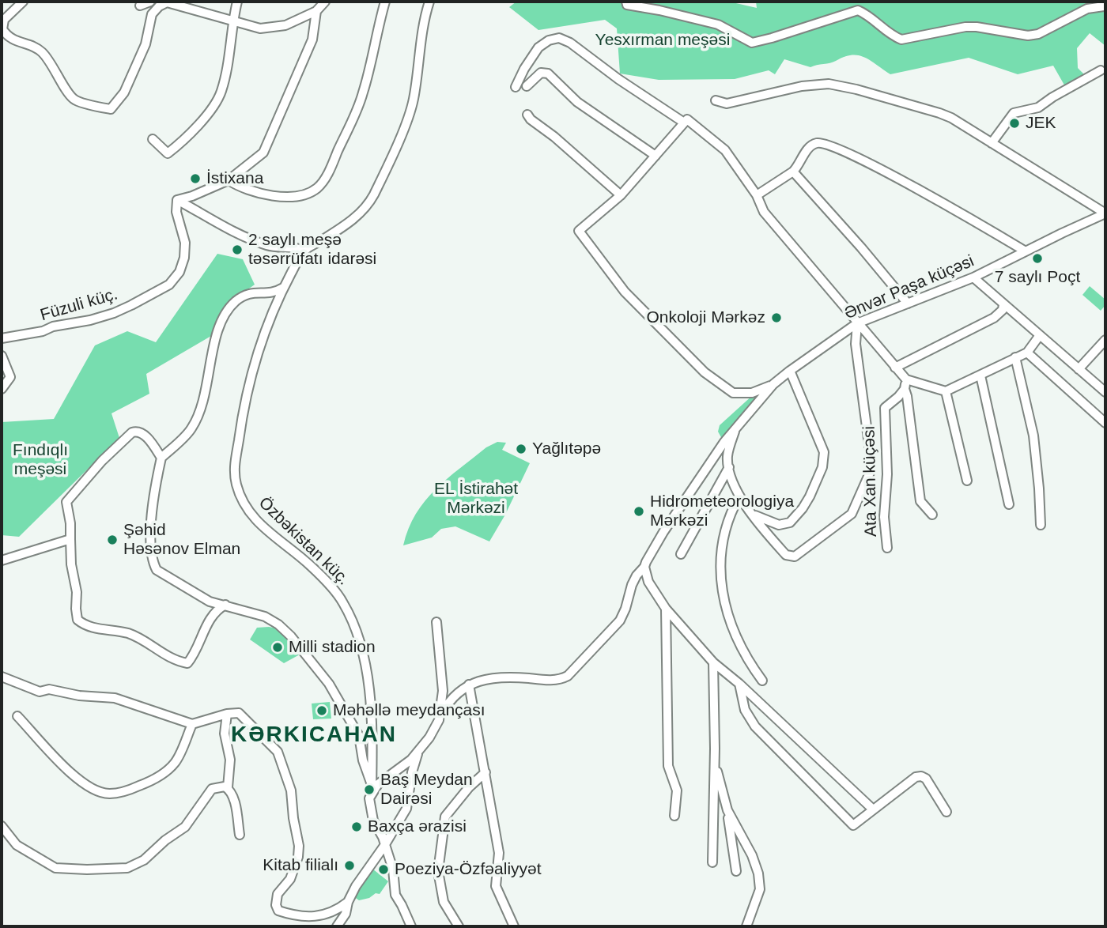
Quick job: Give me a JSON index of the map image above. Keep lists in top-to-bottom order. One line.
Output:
{"streets":{"street":["Ənvər Paşa küçəsi","Füzuli küç.","Ata Xan küçəsi","Özbəkistan küç."]},"districts":["KƏRKICAHAN"],"parks":["Yesxırman meşəsi","Fındıqlı meşəsi","EL İstirahət Mərkəzi"],"places":["JEK","İstixana","2 saylı meşə təsərrüfatı idarəsi","7 saylı Poçt","Onkoloji Mərkəz","Yağlıtəpə","Hidrometeorologiya Mərkəzi","Şəhid Həsənov Elman","Milli stadion","Məhəllə meydançası","Baş Meydan Dairəsi","Baxça ərazisi","Kitab filialı","Poeziya-Özfəaliyyət"]}
